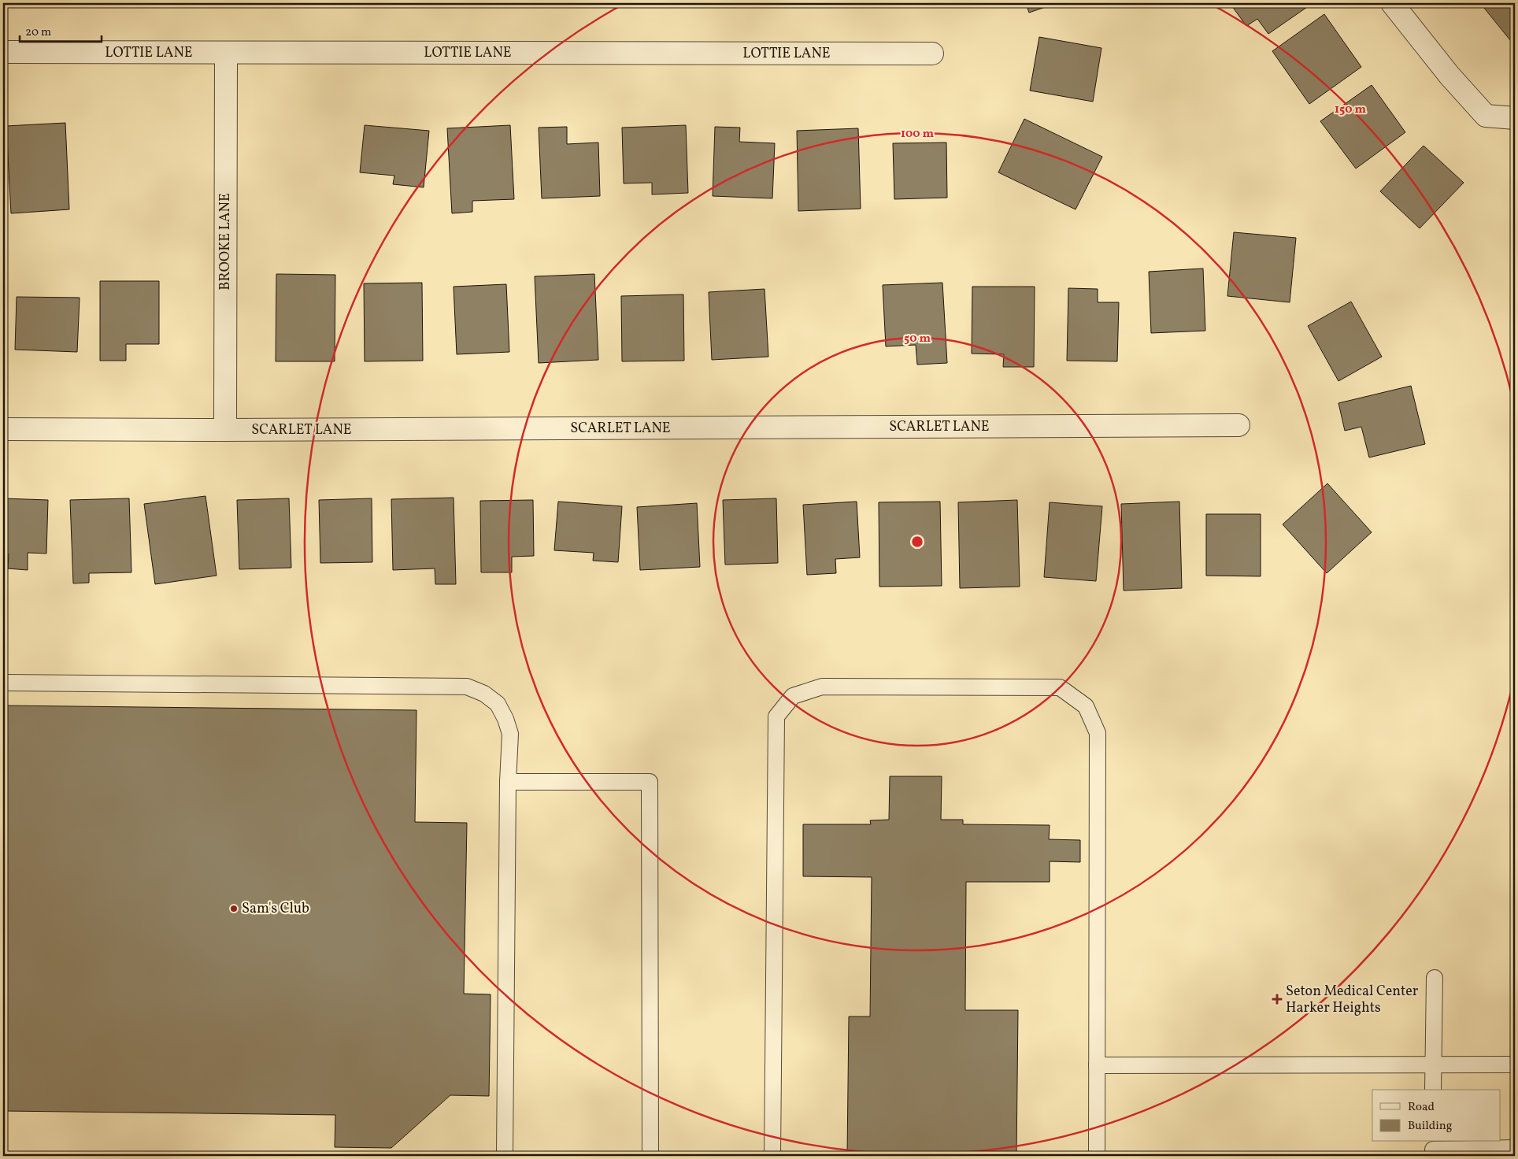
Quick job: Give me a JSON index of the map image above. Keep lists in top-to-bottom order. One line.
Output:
{"streets":{"street":["LOTTIE LANE","BROOKE LANE","SCARLET LANE"]},"crossings":[["LOTTIE LANE","BROOKE LANE"],["BROOKE LANE","SCARLET LANE"]],"places":{"other":["Sam's Club"],"health":["Seton Medical Center Harker Heights"]},"legend":["Road","Building"],"scale_bar":"20 m","rings":["150 m","100 m","50 m"]}
